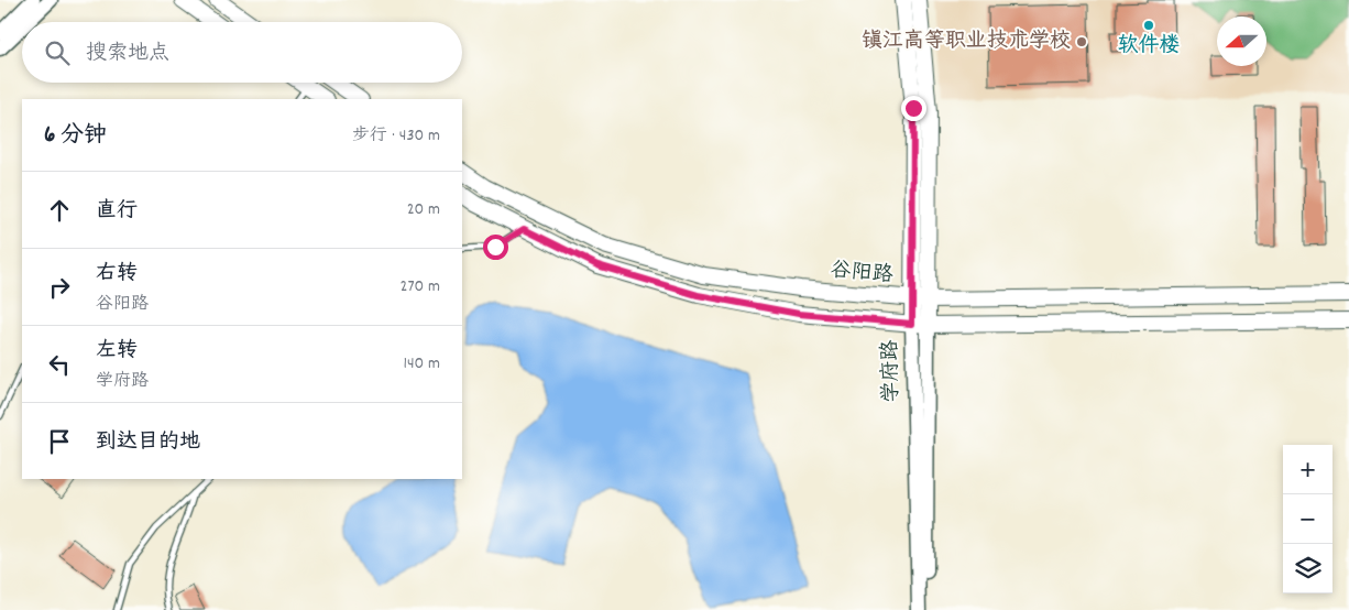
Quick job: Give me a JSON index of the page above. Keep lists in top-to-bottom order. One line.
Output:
{"streets":{"main road":["谷阳路","学府路"]},"crossings":[["谷阳路","学府路"]],"places":["软件楼","镇江高等职业技术学校"],"north":"left","page":{"search":"搜索地点","heading":["6 分钟","步行 · 430 m"],"list":[["直行","20 m"],["右转","谷阳路","270 m"],["左转","学府路","140 m"],"到达目的地"],"map_buttons":["+","−"]}}
